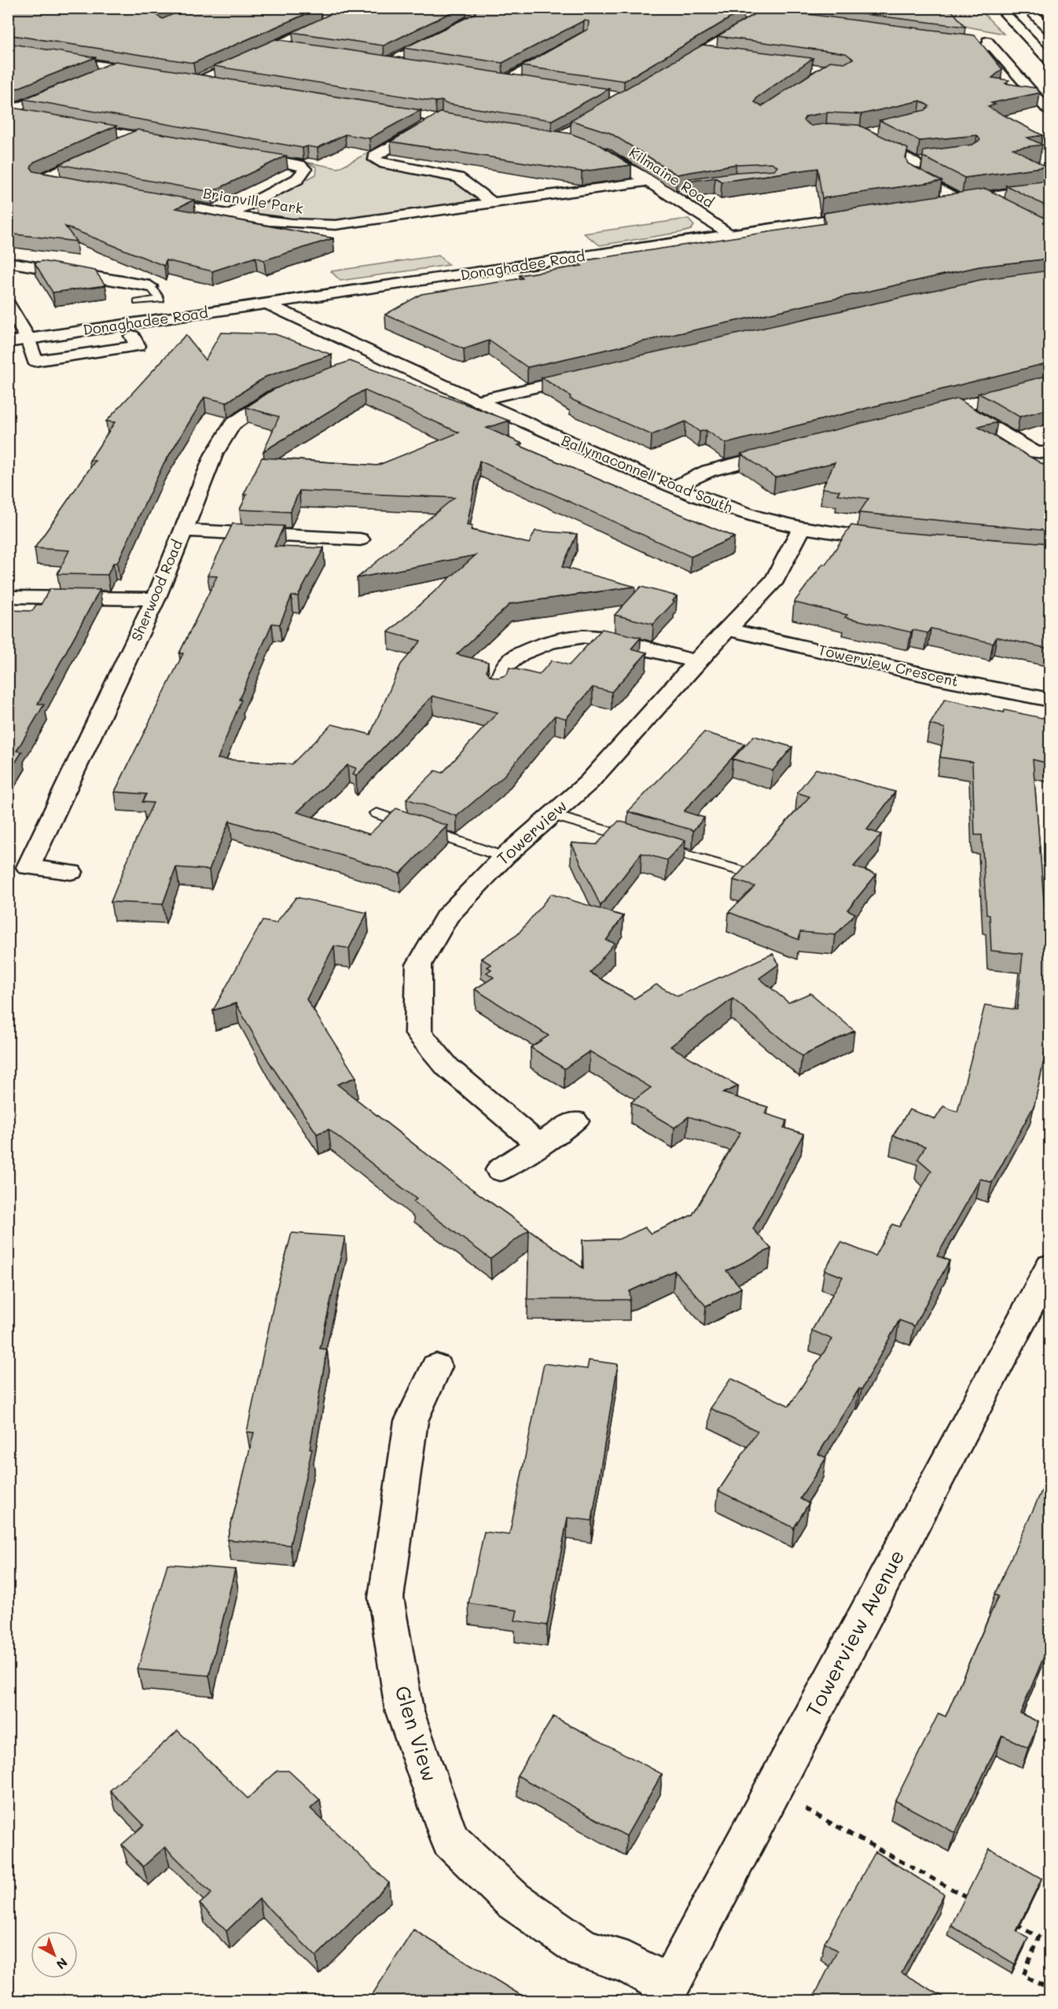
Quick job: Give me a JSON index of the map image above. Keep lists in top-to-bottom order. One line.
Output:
{"streets":{"main road":["Kilmaine Road","Brianville Park","Donaghadee Road","Ballymaconnell Road South","Sherwood Road","Towerview Crescent","Towerview","Towerview Avenue","Glen View"]},"crossings":[["Kilmaine Road","Brianville Park"],["Kilmaine Road","Donaghadee Road"],["Donaghadee Road","Ballymaconnell Road South"],["Ballymaconnell Road South","Towerview"],["Towerview Crescent","Towerview"],["Towerview Avenue","Glen View"]],"north":"bottom right"}
